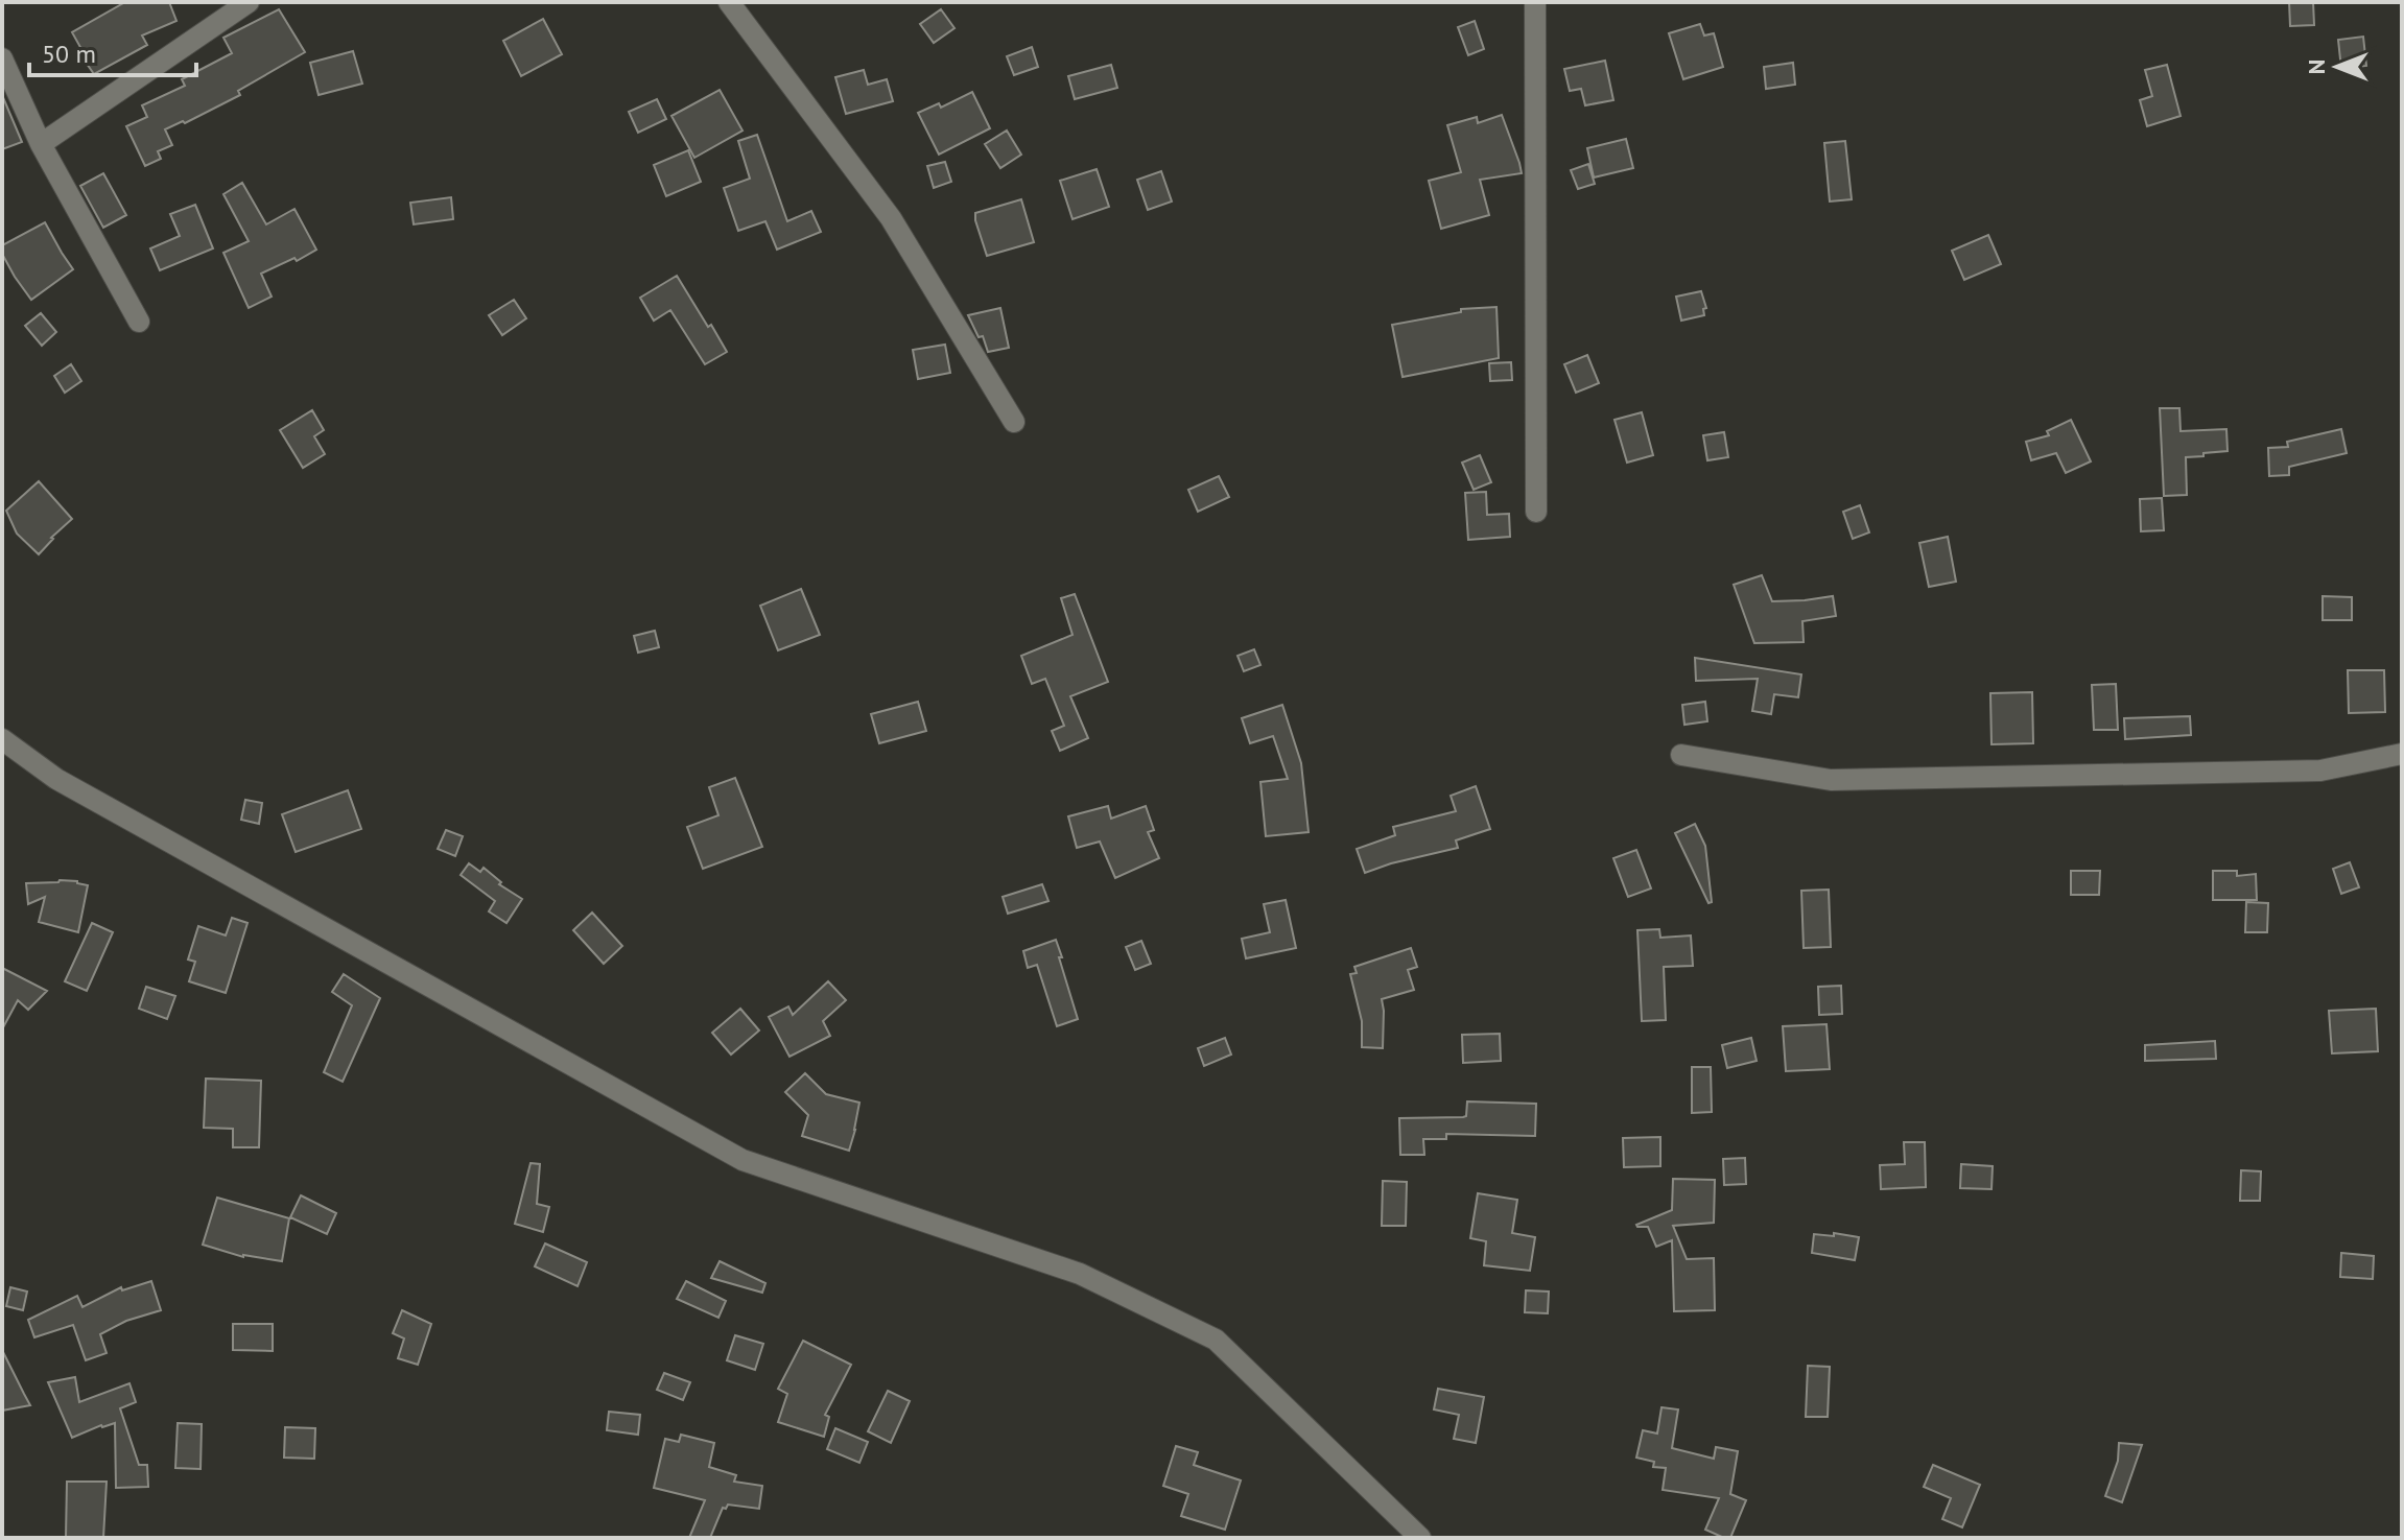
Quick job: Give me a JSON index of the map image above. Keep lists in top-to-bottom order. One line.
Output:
{"scale_bar":"50 m","north":"left"}
